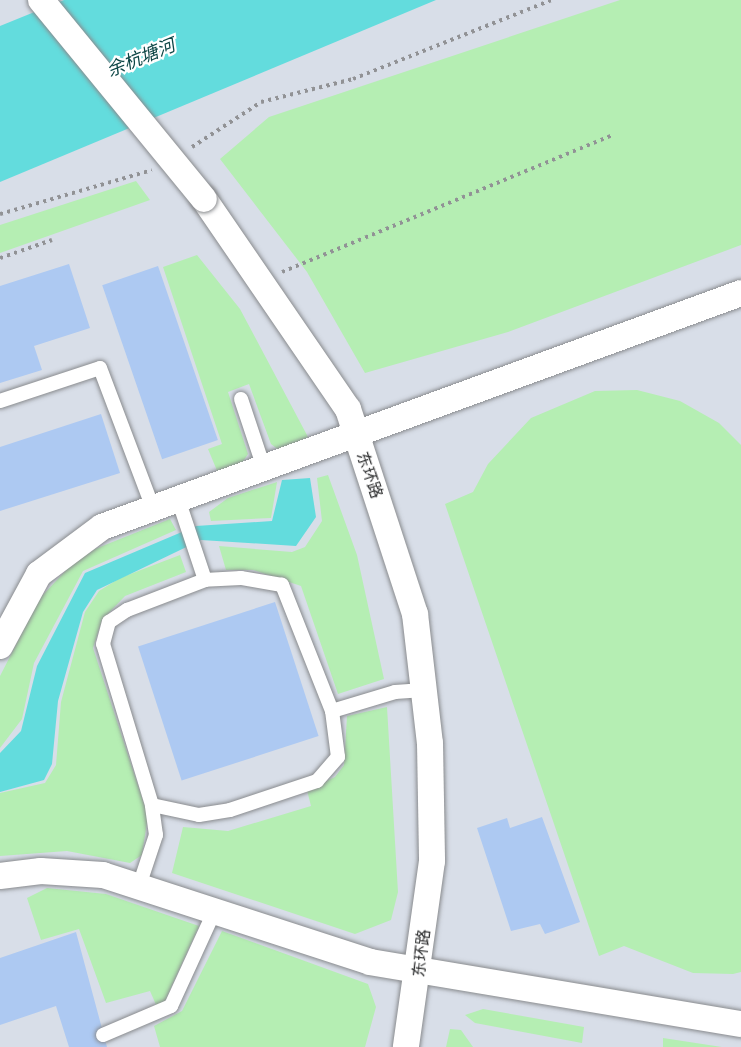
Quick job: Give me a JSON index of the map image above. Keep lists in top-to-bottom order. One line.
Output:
{"streets":{"street":["东环路"]},"water":["余杭塘河"]}
